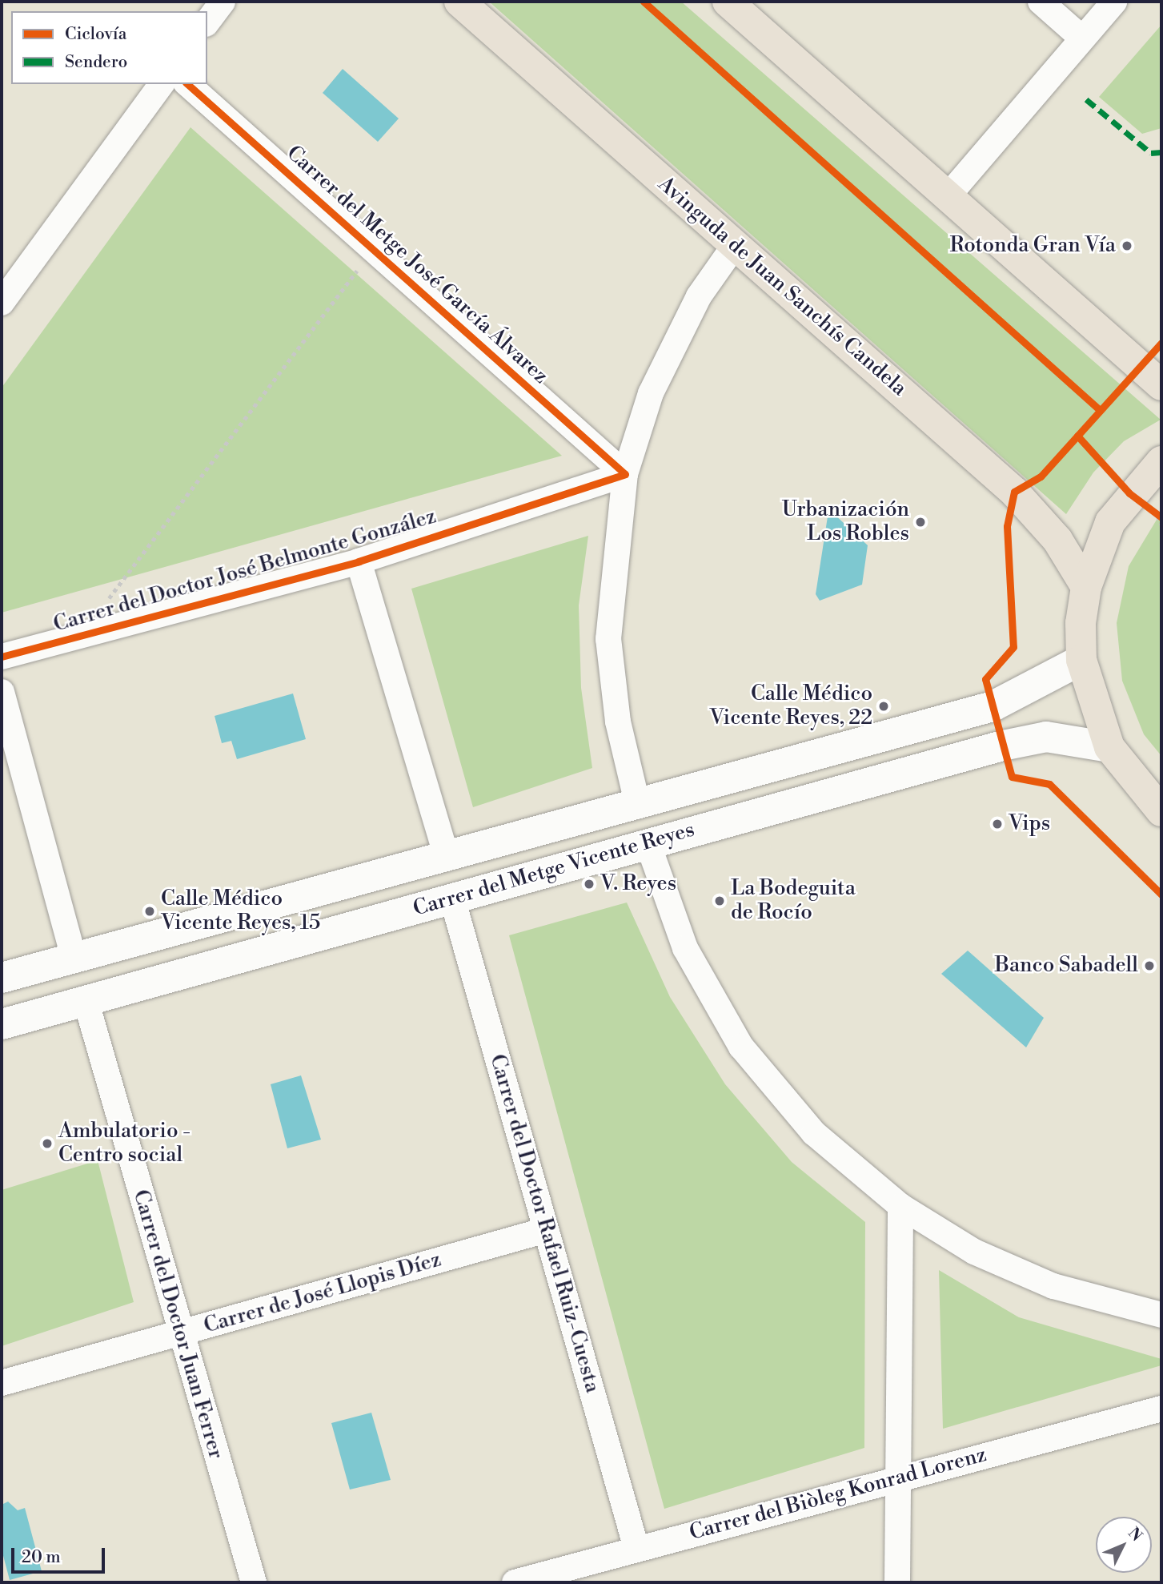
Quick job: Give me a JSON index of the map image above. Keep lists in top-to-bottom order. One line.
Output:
{"streets":{"main road":["Avinguda de Juan Sanchís Candela"],"street":["Carrer del Metge José García Álvarez","Carrer del Doctor José Belmonte González","Carrer del Metge Vicente Reyes","Carrer del Doctor Rafael Ruiz-Cuesta","Carrer de José Llopis Díez","Carrer del Doctor Juan Ferrer","Carrer del Biòleg Konrad Lorenz"]},"crossings":[["Carrer del Metge José García Álvarez","Carrer del Doctor José Belmonte González"],["Carrer del Metge Vicente Reyes","Carrer del Doctor Rafael Ruiz-Cuesta"],["Carrer del Metge Vicente Reyes","Carrer del Doctor Juan Ferrer"],["Carrer del Doctor Rafael Ruiz-Cuesta","Carrer de José Llopis Díez"],["Carrer del Doctor Rafael Ruiz-Cuesta","Carrer del Biòleg Konrad Lorenz"],["Carrer de José Llopis Díez","Carrer del Doctor Juan Ferrer"]],"places":["Rotonda Gran Vía","Urbanización Los Robles","Calle Médico Vicente Reyes, 22","Vips","V. Reyes","La Bodeguita de Rocío","Calle Médico Vicente Reyes, 15","Banco Sabadell","Ambulatorio - Centro social"],"legend":["Ciclovía","Sendero"],"scale_bar":"20 m","north":"top right"}
